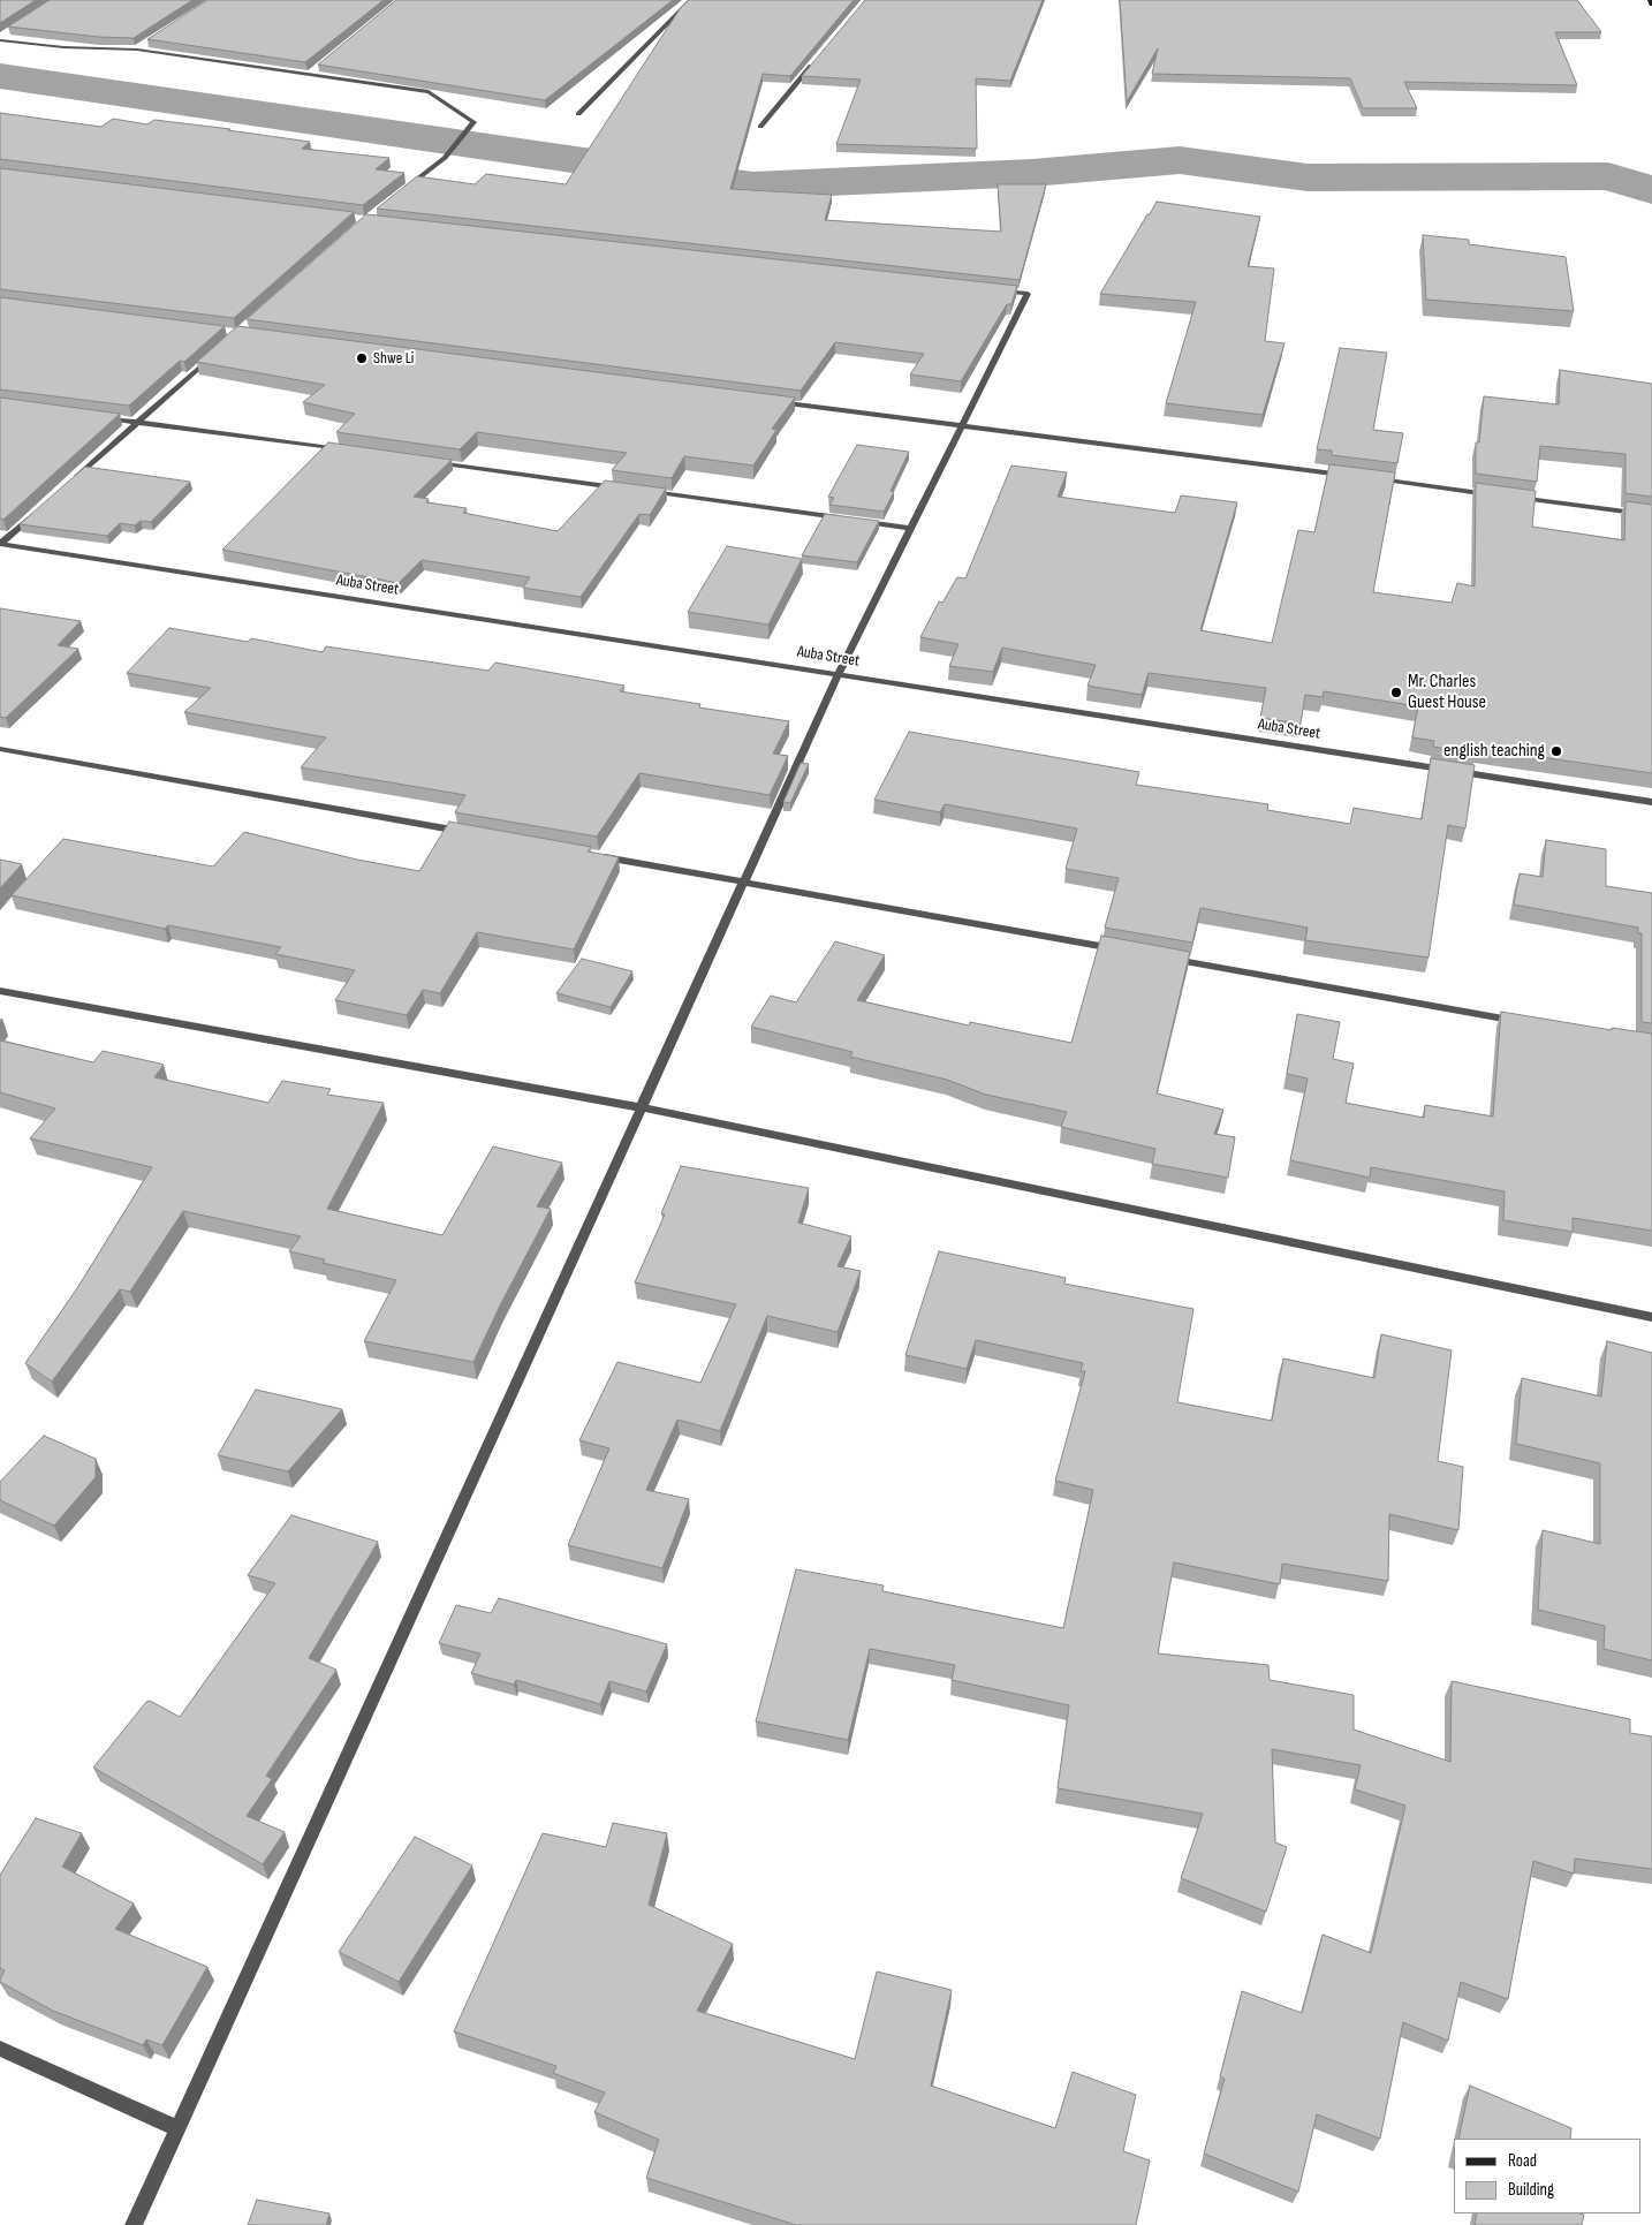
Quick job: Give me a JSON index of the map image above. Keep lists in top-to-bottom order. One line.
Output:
{"streets":{"street":["Auba Street"]},"places":["Shwe Li","Mr. Charles Guest House","english teaching"],"legend":["Road","Building"]}
